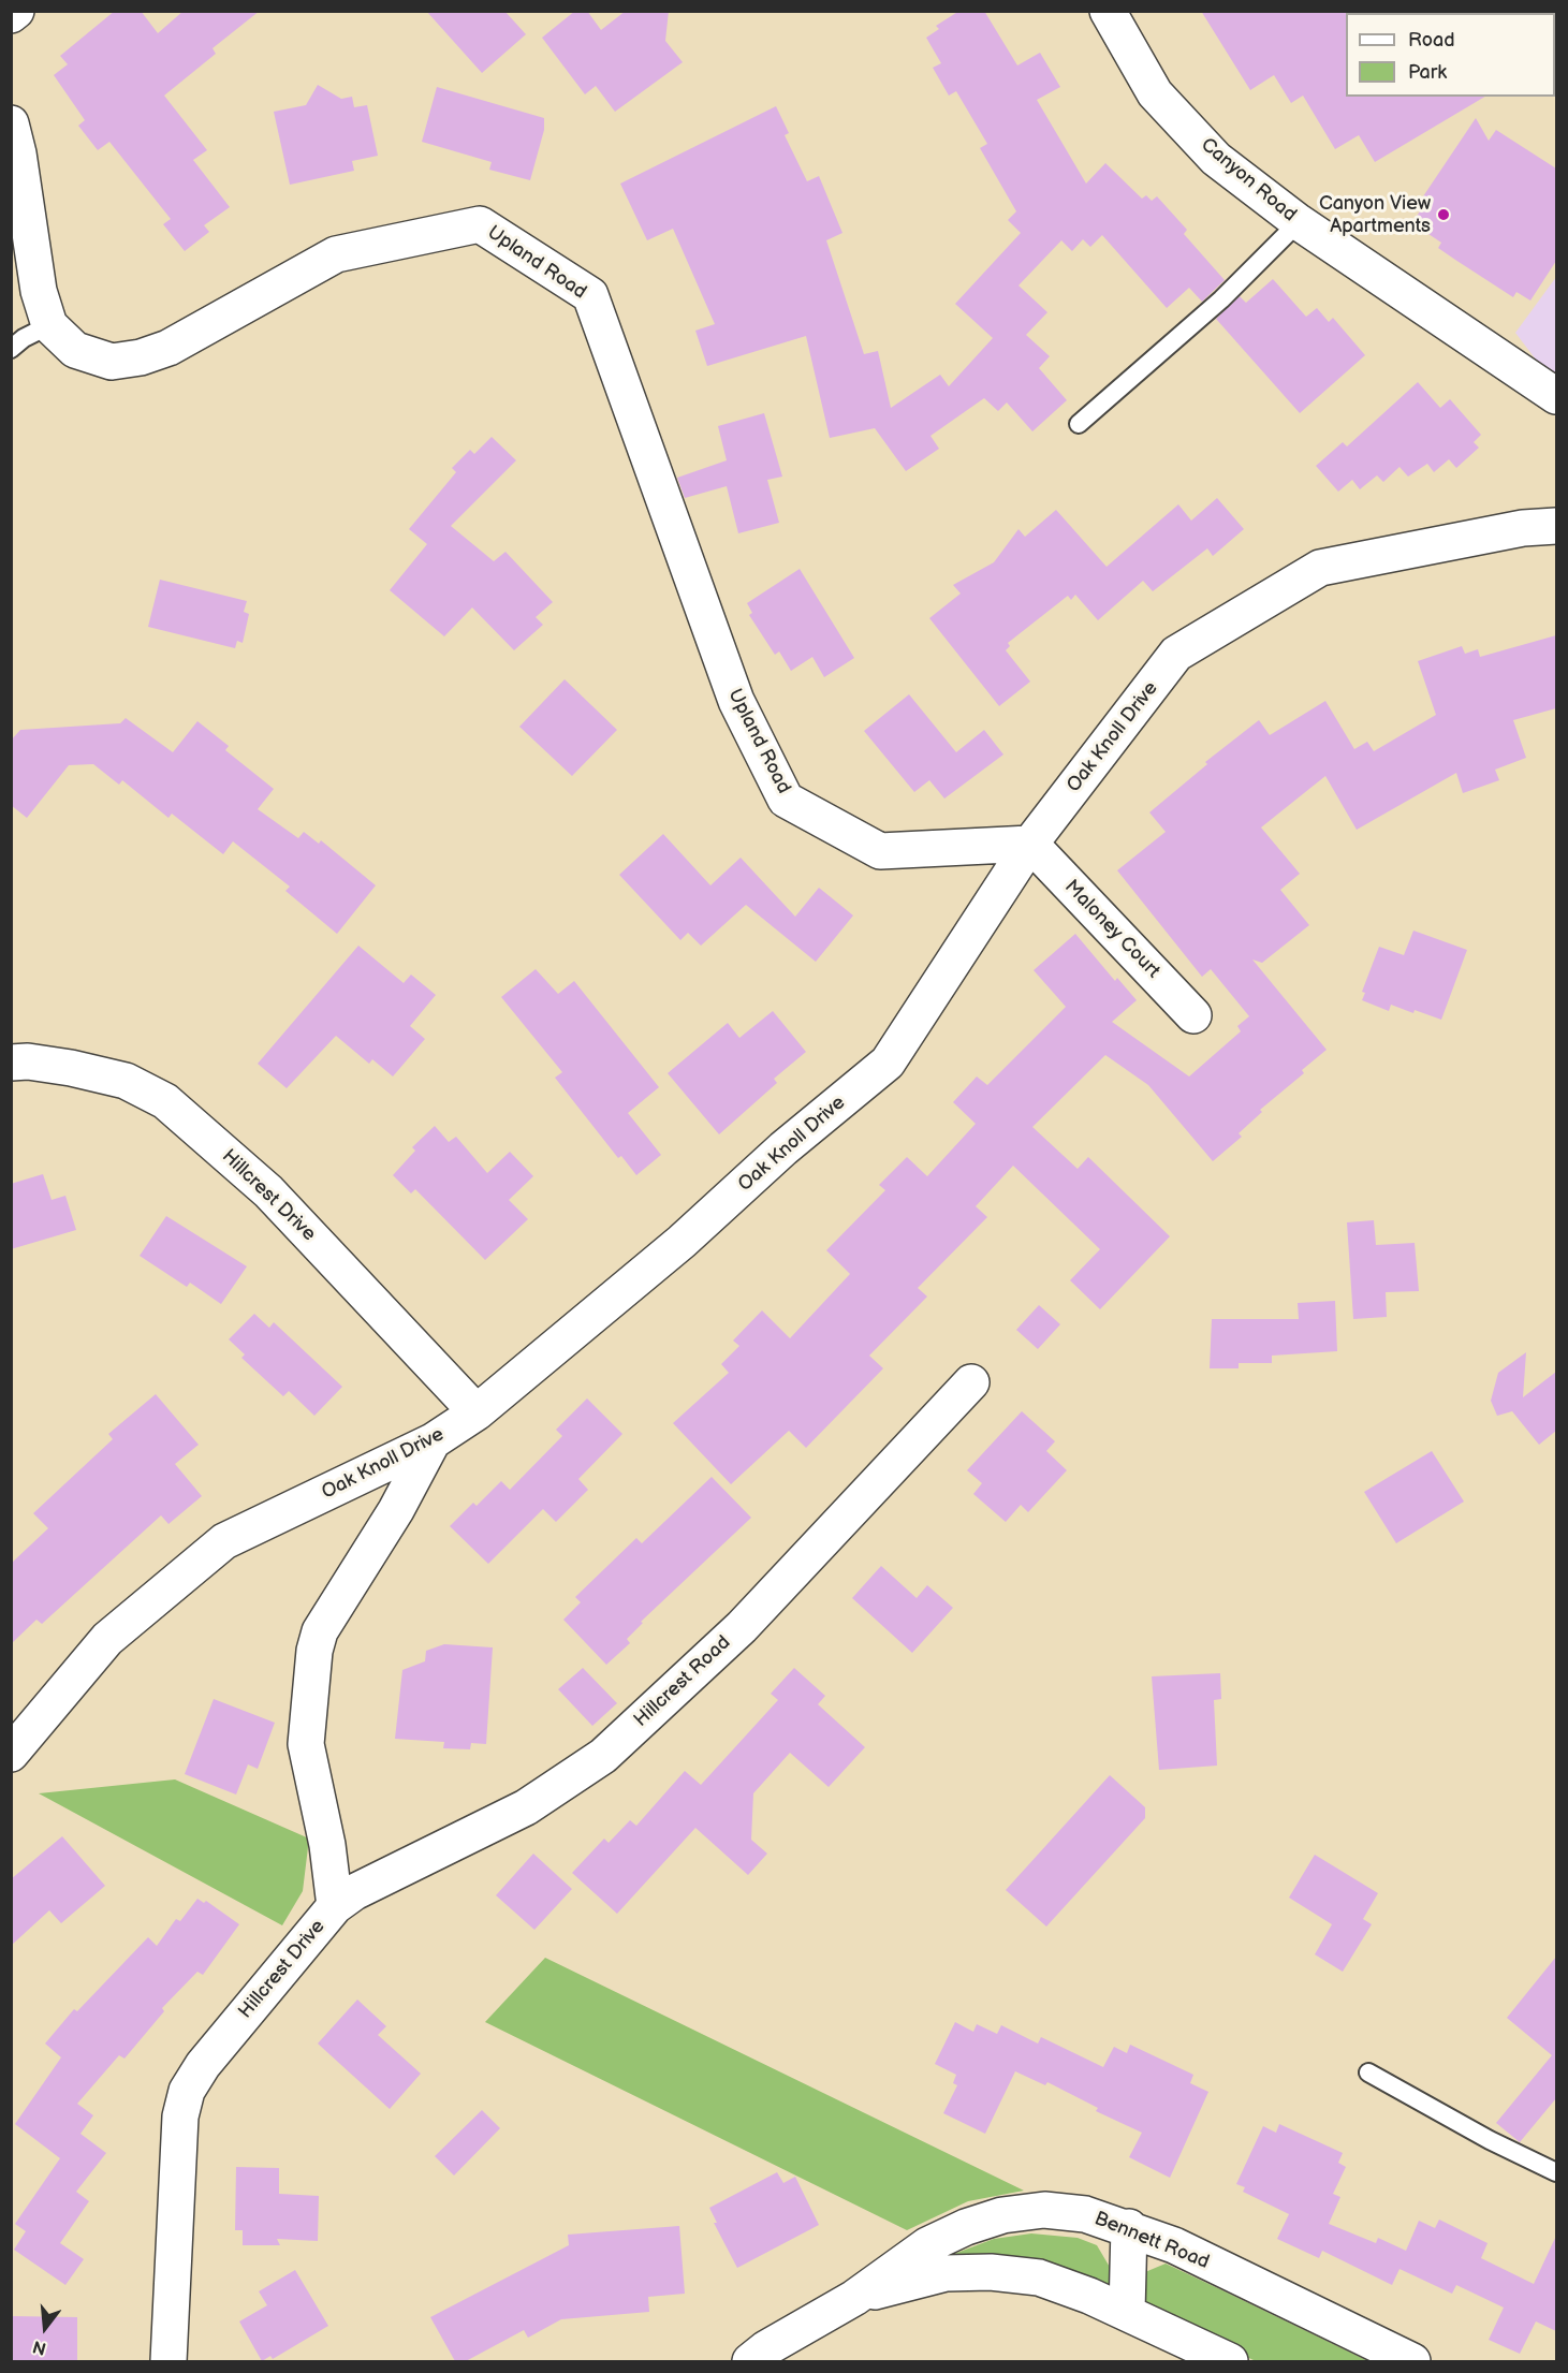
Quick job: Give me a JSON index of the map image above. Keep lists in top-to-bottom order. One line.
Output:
{"streets":{"street":["Canyon Road","Upland Road","Oak Knoll Drive","Maloney Court","Hillcrest Drive","Hillcrest Road","Bennett Road"]},"crossings":[["Upland Road","Oak Knoll Drive"],["Upland Road","Maloney Court"],["Oak Knoll Drive","Maloney Court"],["Oak Knoll Drive","Hillcrest Drive"],["Hillcrest Drive","Hillcrest Road"]],"places":["Canyon View Apartments"],"legend":["Road","Park"],"north":"bottom"}
